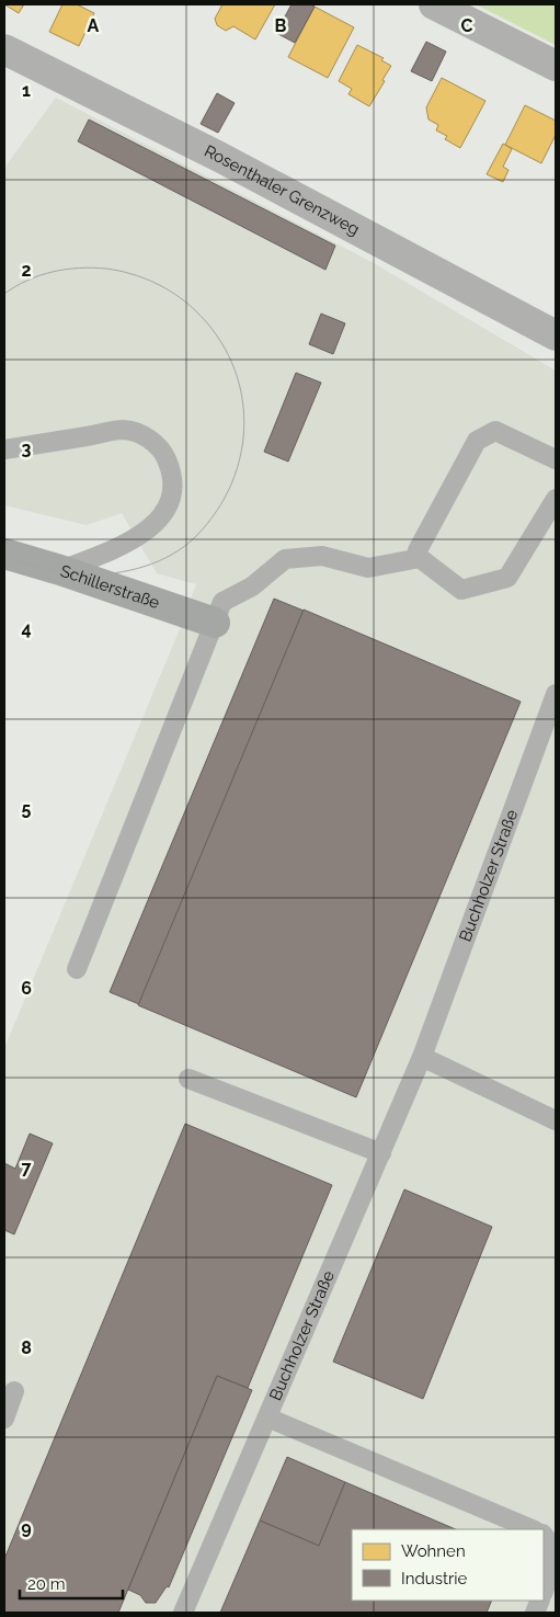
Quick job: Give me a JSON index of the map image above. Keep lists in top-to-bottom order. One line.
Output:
{"streets":{"street":["Rosenthaler Grenzweg","Schillerstraße"],"lane":["Buchholzer Straße"]},"legend":["Wohnen","Industrie"],"scale_bar":"20 m","grid":{"columns":["A","B","C"],"rows":["1","2","3","4","5","6","7","8","9"]}}
